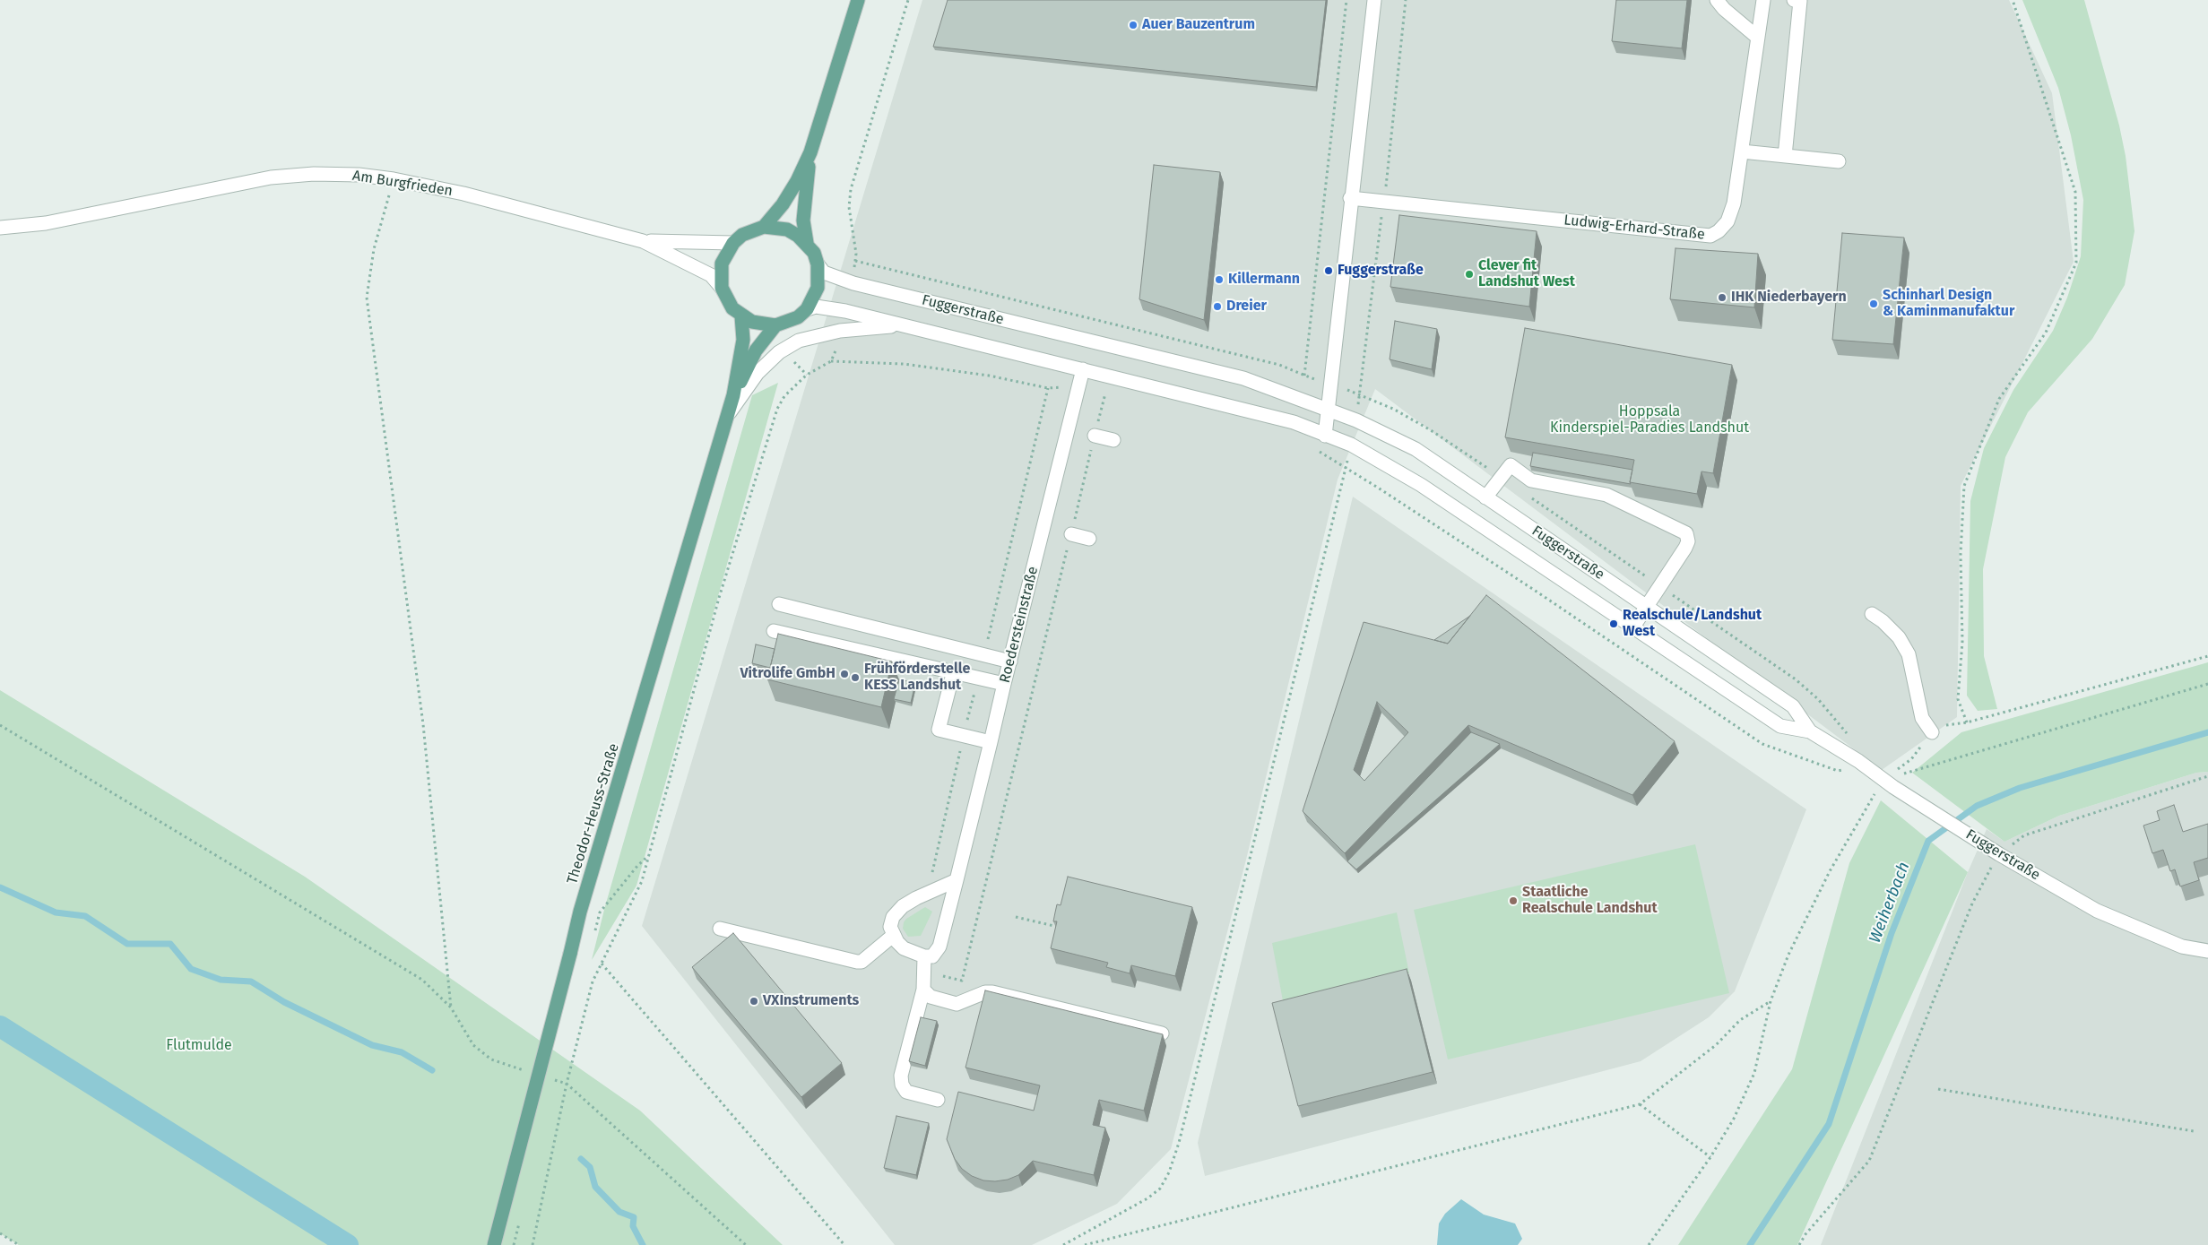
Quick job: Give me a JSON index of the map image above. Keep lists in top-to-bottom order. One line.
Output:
{"streets":{"main road":["Theodor-Heuss-Straße"],"street":["Am Burgfrieden","Ludwig-Erhard-Straße","Fuggerstraße","Roedersteinstraße"]},"crossings":[["Am Burgfrieden","Fuggerstraße"],["Am Burgfrieden","Theodor-Heuss-Straße"],["Fuggerstraße","Roedersteinstraße"],["Fuggerstraße","Theodor-Heuss-Straße"]],"water":["Weiherbach"],"parks":["Hoppsala Kinderspiel-Paradies Landshut","Flutmulde"],"places":["Auer Bauzentrum","Fuggerstraße","Clever fit Landshut West","Killermann","IHK Niederbayern","Schinharl Design & Kaminmanufaktur","Dreier","Realschule/Landshut West","Vitrolife GmbH","Frühförderstelle KESS Landshut","Staatliche Realschule Landshut","VXInstruments"]}
